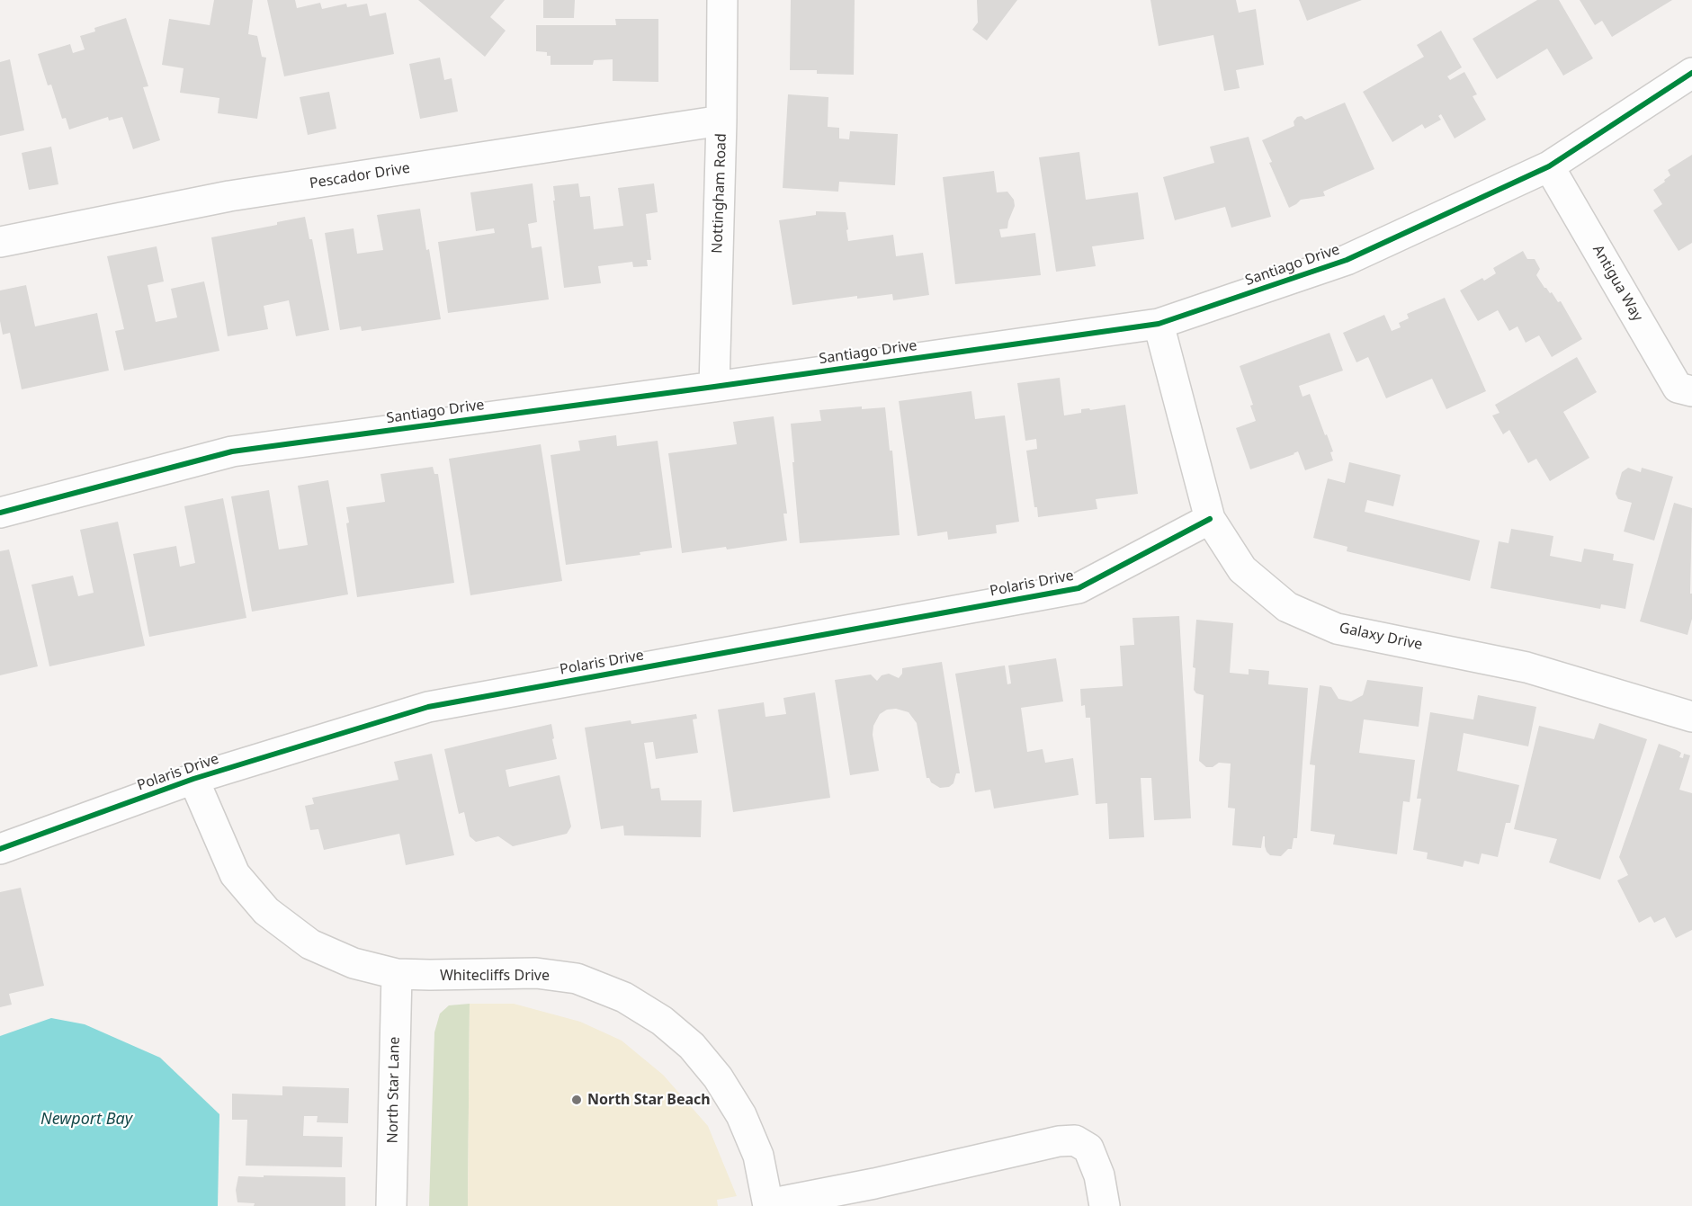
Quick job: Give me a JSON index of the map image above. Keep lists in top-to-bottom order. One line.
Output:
{"streets":{"street":["Pescador Drive","Nottingham Road","Santiago Drive","Antigua Way","Polaris Drive","Galaxy Drive","Whitecliffs Drive","North Star Lane"]},"crossings":[["Pescador Drive","Nottingham Road"],["Nottingham Road","Santiago Drive"],["Santiago Drive","Antigua Way"],["Santiago Drive","Galaxy Drive"],["Polaris Drive","Galaxy Drive"],["Polaris Drive","Whitecliffs Drive"],["Whitecliffs Drive","North Star Lane"]],"water":["Newport Bay"],"places":["North Star Beach"]}
